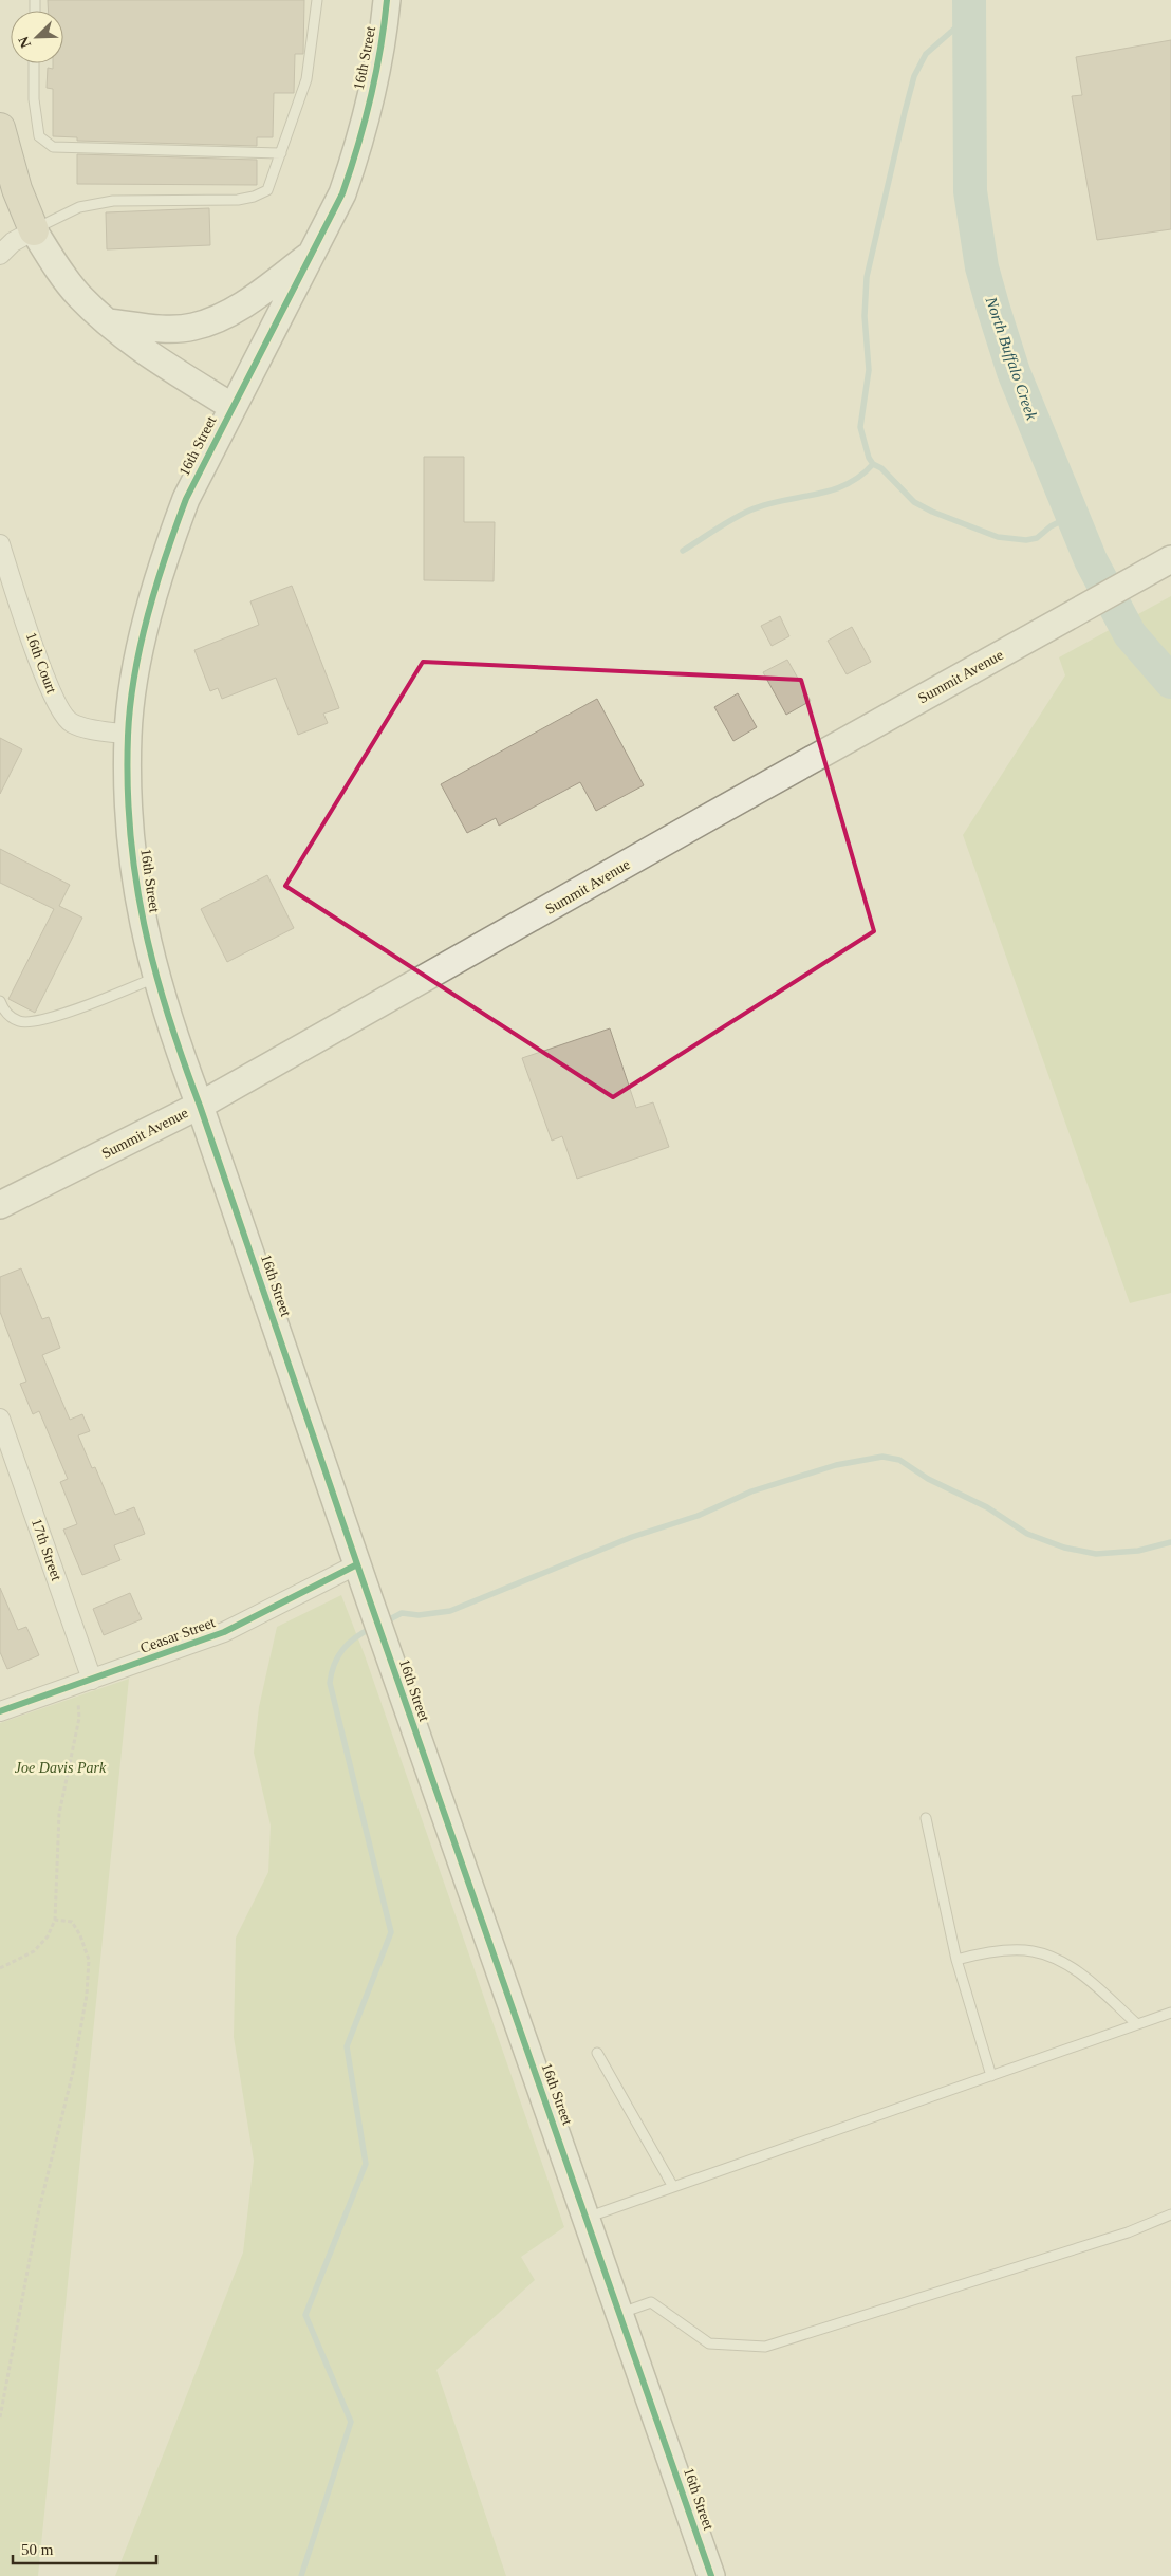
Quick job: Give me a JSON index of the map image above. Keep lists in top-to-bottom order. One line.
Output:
{"streets":{"main road":["16th Street","Summit Avenue"],"street":["16th Court","17th Street","Ceasar Street"]},"crossings":[["16th Street","16th Court"],["16th Street","Summit Avenue"],["16th Street","Ceasar Street"],["17th Street","Ceasar Street"]],"water":["North Buffalo Creek"],"parks":["Joe Davis Park"],"scale_bar":"50 m","north":"bottom left"}
